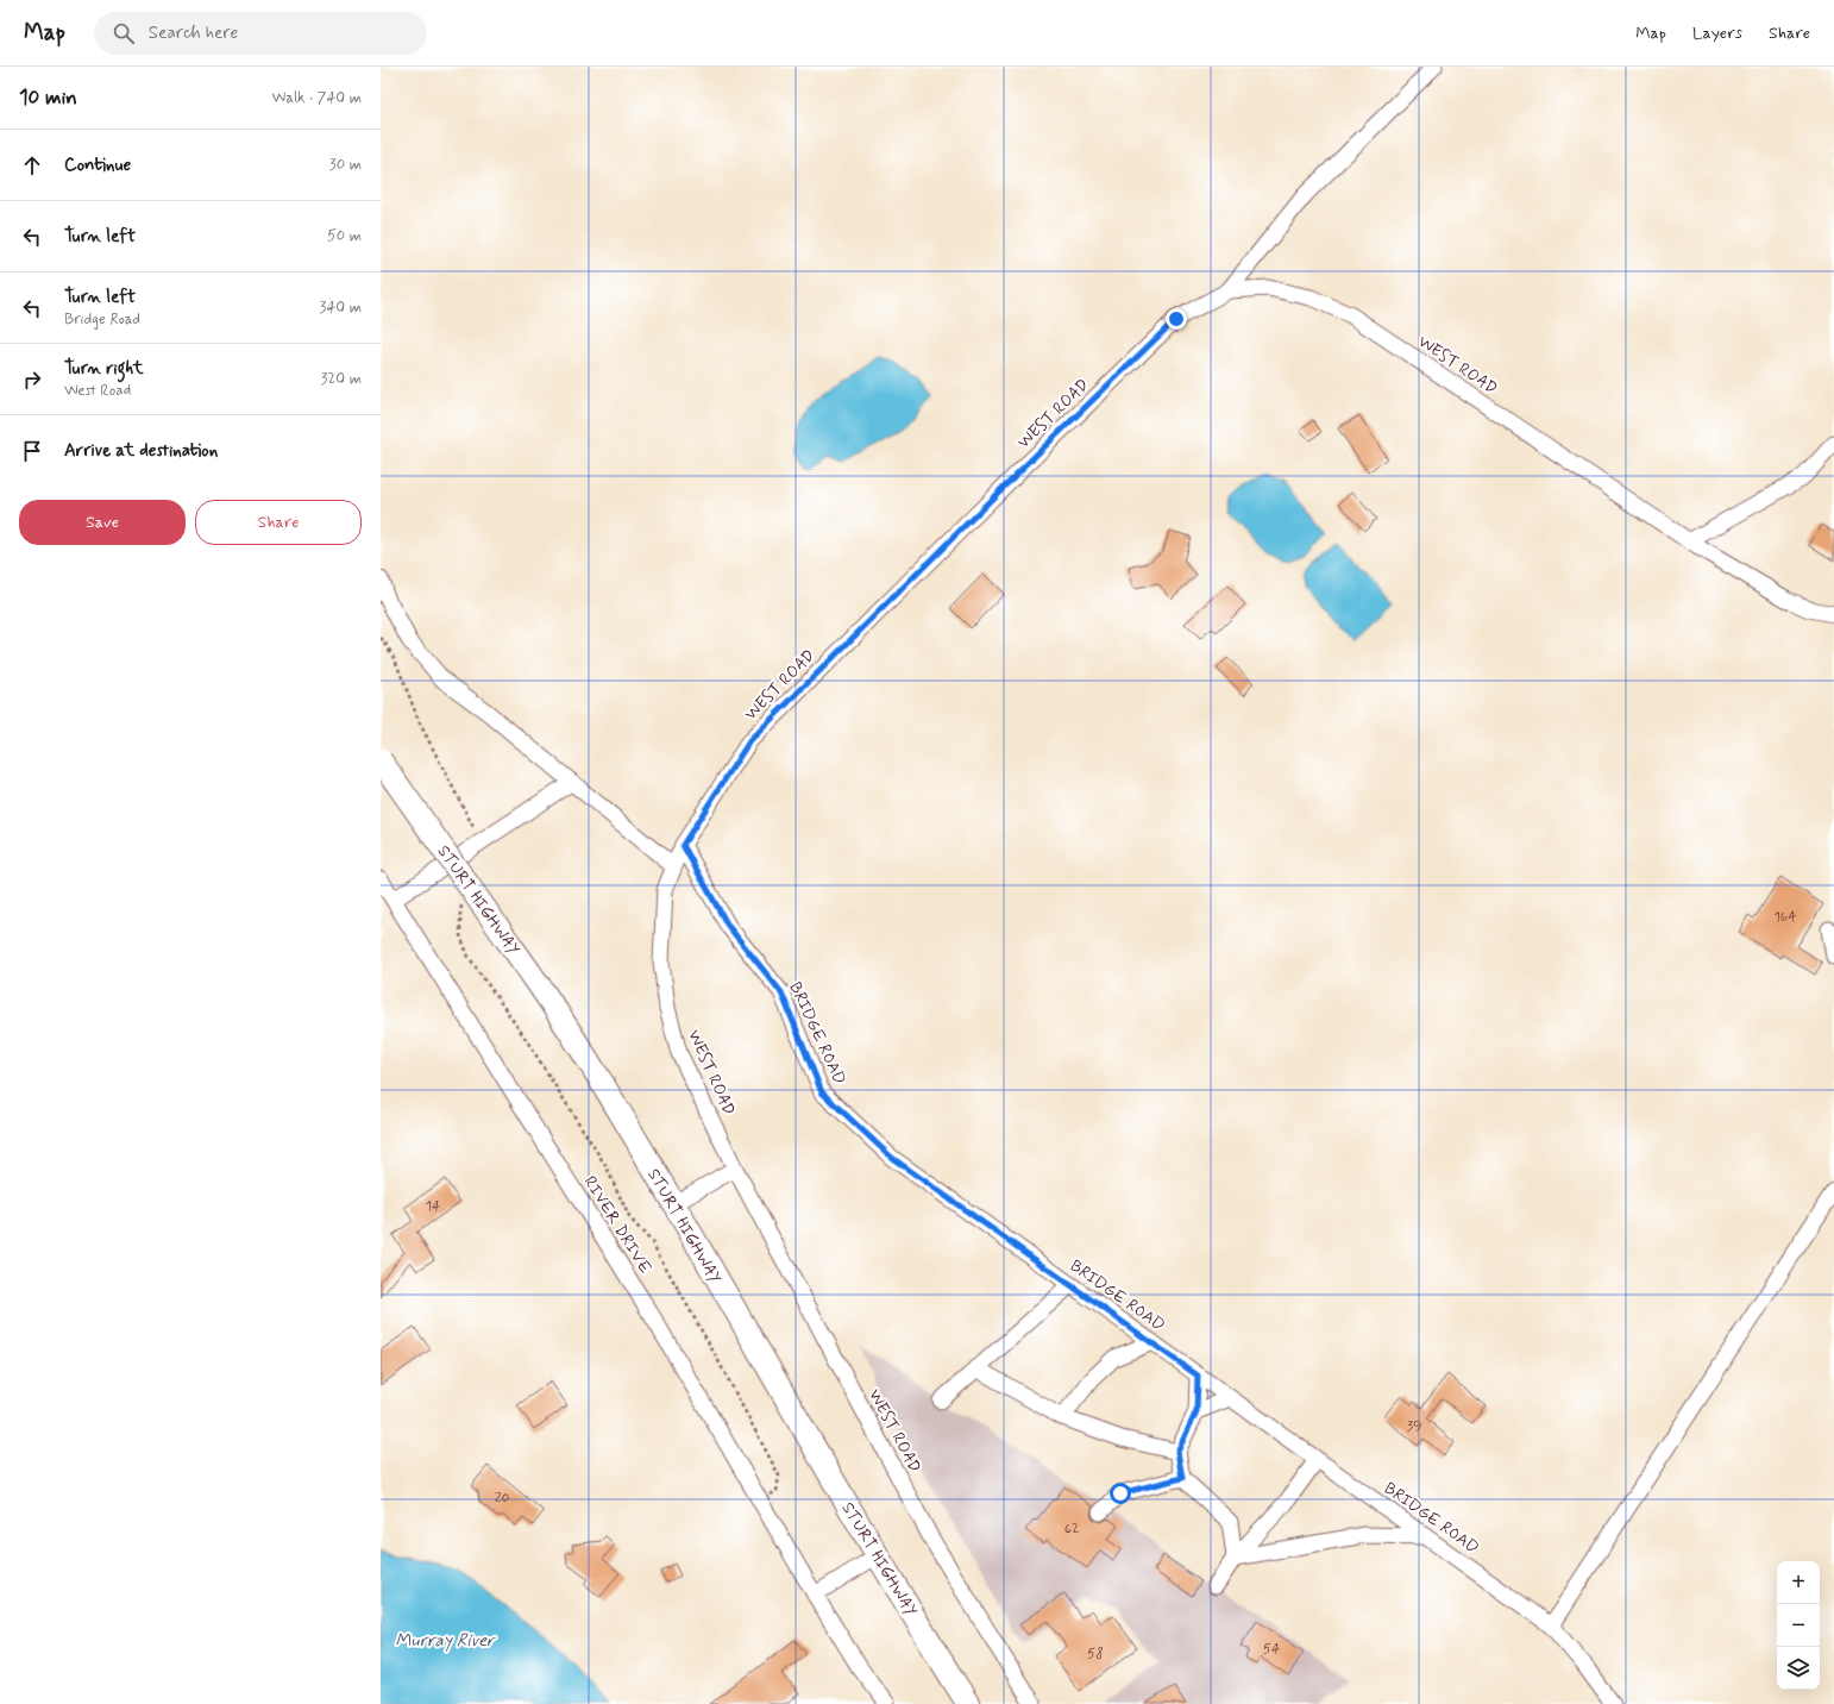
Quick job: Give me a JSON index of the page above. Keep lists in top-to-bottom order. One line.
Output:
{"streets":{"highway":["STURT HIGHWAY"],"street":["WEST ROAD","BRIDGE ROAD","RIVER DRIVE"]},"crossings":[["WEST ROAD","BRIDGE ROAD"]],"water":["Murray River"],"house_numbers":["164","14","39","20","62","54","58"],"page":{"header":"Map","search":"Search here","nav":["Map","Layers","Share"],"heading":["10 min","Walk · 740 m"],"list":[["Continue","30 m"],["Turn left","50 m"],["Turn left","Bridge Road","340 m"],["Turn right","West Road","320 m"],"Arrive at destination"],"buttons":["Save","Share"],"map_buttons":["+","−"]}}
